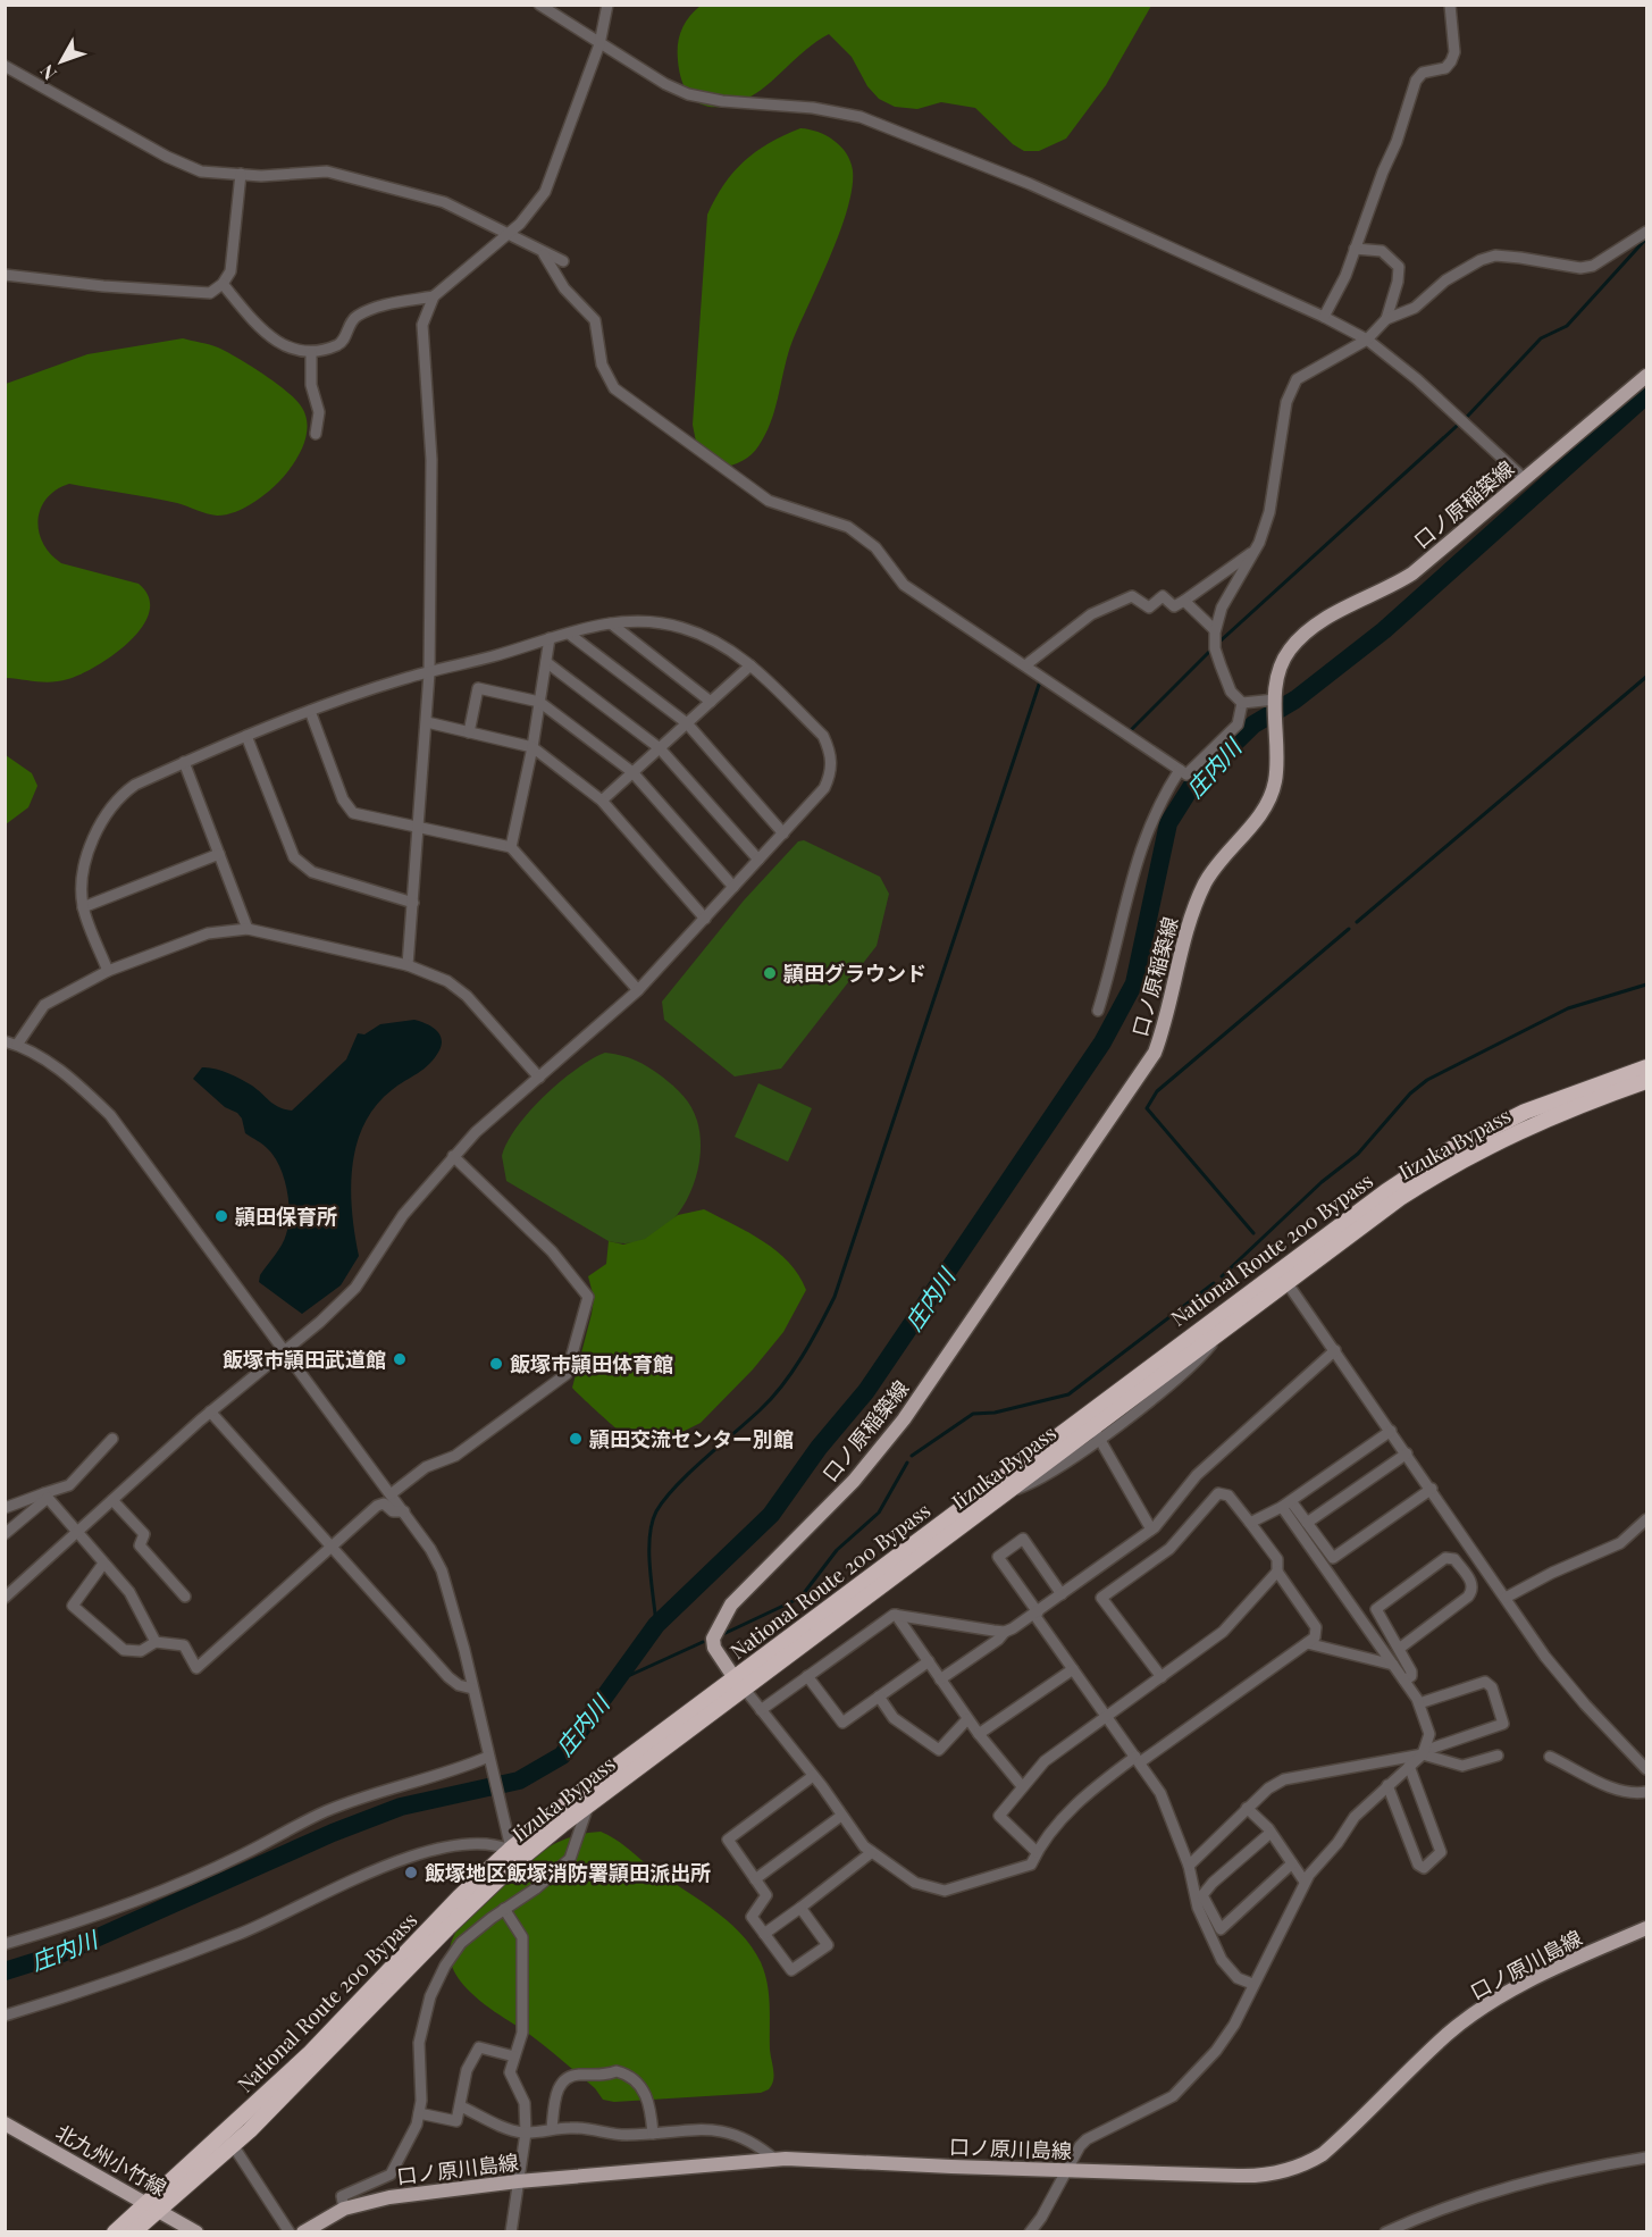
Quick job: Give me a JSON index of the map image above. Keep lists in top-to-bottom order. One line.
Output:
{"streets":{"highway":["Iizuka Bypass","National Route 200 Bypass"],"main road":["口ノ原稲築線","口ノ原川島線","北九州小竹線"]},"crossings":[["口ノ原稲築線","Iizuka Bypass"],["口ノ原稲築線","National Route 200 Bypass"],["Iizuka Bypass","National Route 200 Bypass"],["Iizuka Bypass","北九州小竹線"],["National Route 200 Bypass","北九州小竹線"]],"water":["庄内川"],"places":["頴田グラウンド","頴田保育所","飯塚市頴田武道館","飯塚市頴田体育館","頴田交流センター別館","飯塚地区飯塚消防署頴田派出所"],"north":"bottom left"}
